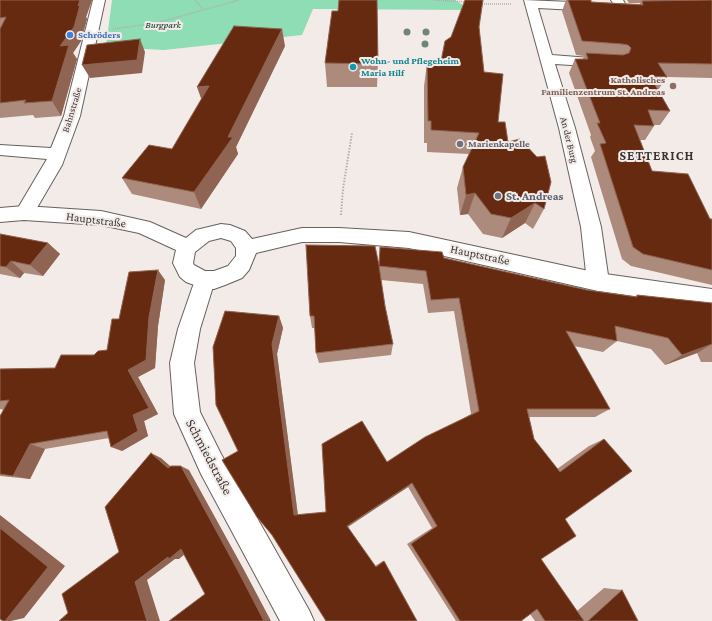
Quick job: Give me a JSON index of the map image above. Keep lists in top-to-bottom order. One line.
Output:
{"streets":{"street":["Bahnstraße","An der Burg","Hauptstraße","Schmiedstraße"]},"crossings":[["Bahnstraße","Hauptstraße"],["An der Burg","Hauptstraße"],["Hauptstraße","Schmiedstraße"]],"districts":["SETTERICH"],"parks":["Burgpark"],"places":["Schröders","Wohn- und Pflegeheim Maria Hilf","Katholisches Familienzentrum St. Andreas","Marienkapelle","St. Andreas"]}
